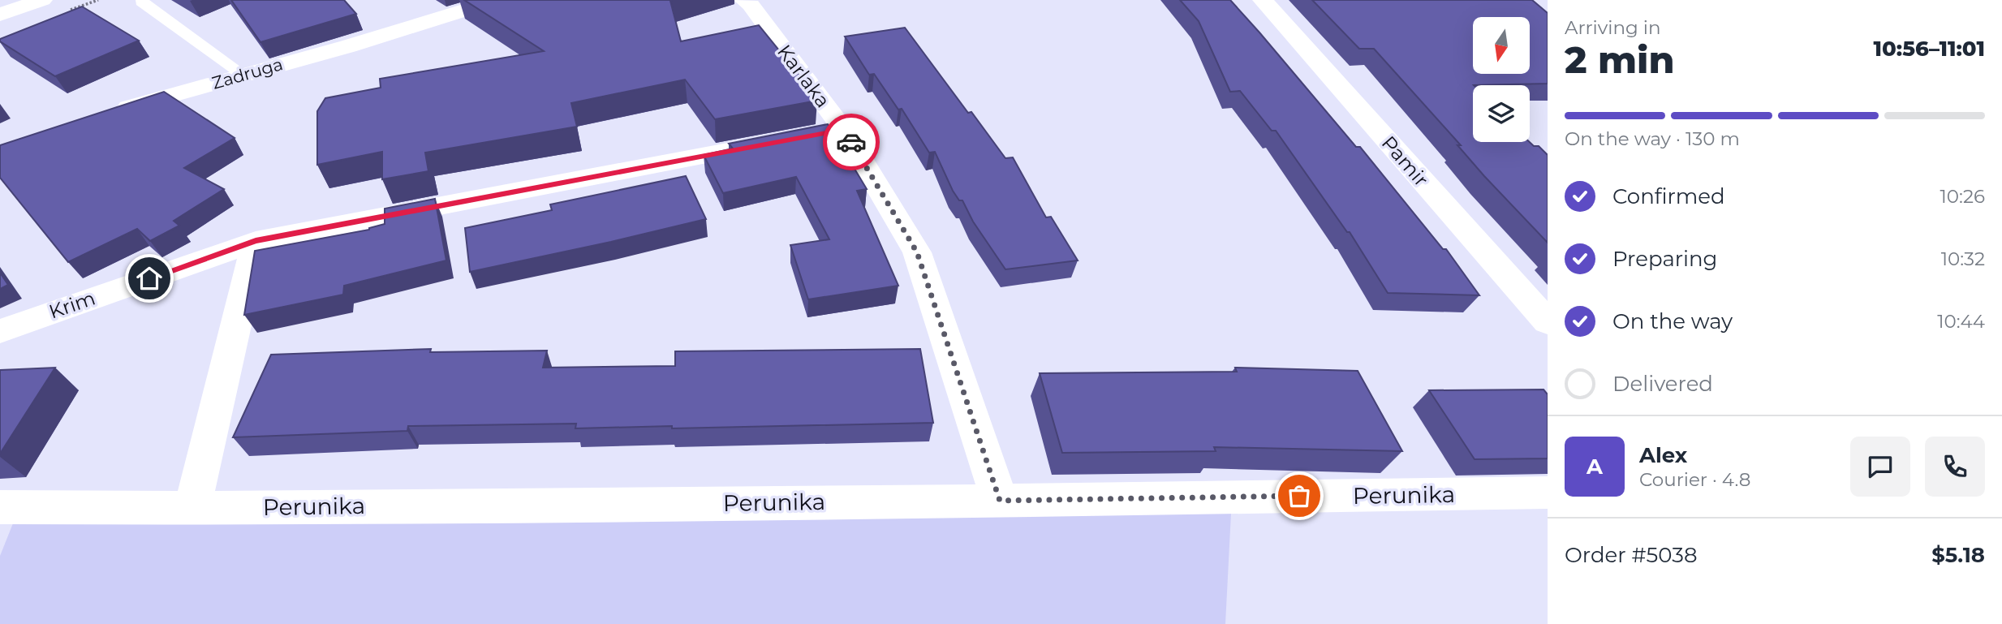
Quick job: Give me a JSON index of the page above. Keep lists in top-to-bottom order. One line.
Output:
{"streets":{"street":["Zadruga","Karlaka","Pamir","Krim","Perunika"]},"crossings":[["Karlaka","Krim"],["Karlaka","Perunika"]],"north":"bottom","page":{"heading":["2 min","Arriving in","10:56–11:01"],"panel":["Alex","Courier · 4.8","Order #5038","$5.18"],"bar":"On the way · 130 m","list":[["Confirmed","10:26"],["Preparing","10:32"],["On the way","10:44"],"Delivered"],"round":"A"}}
